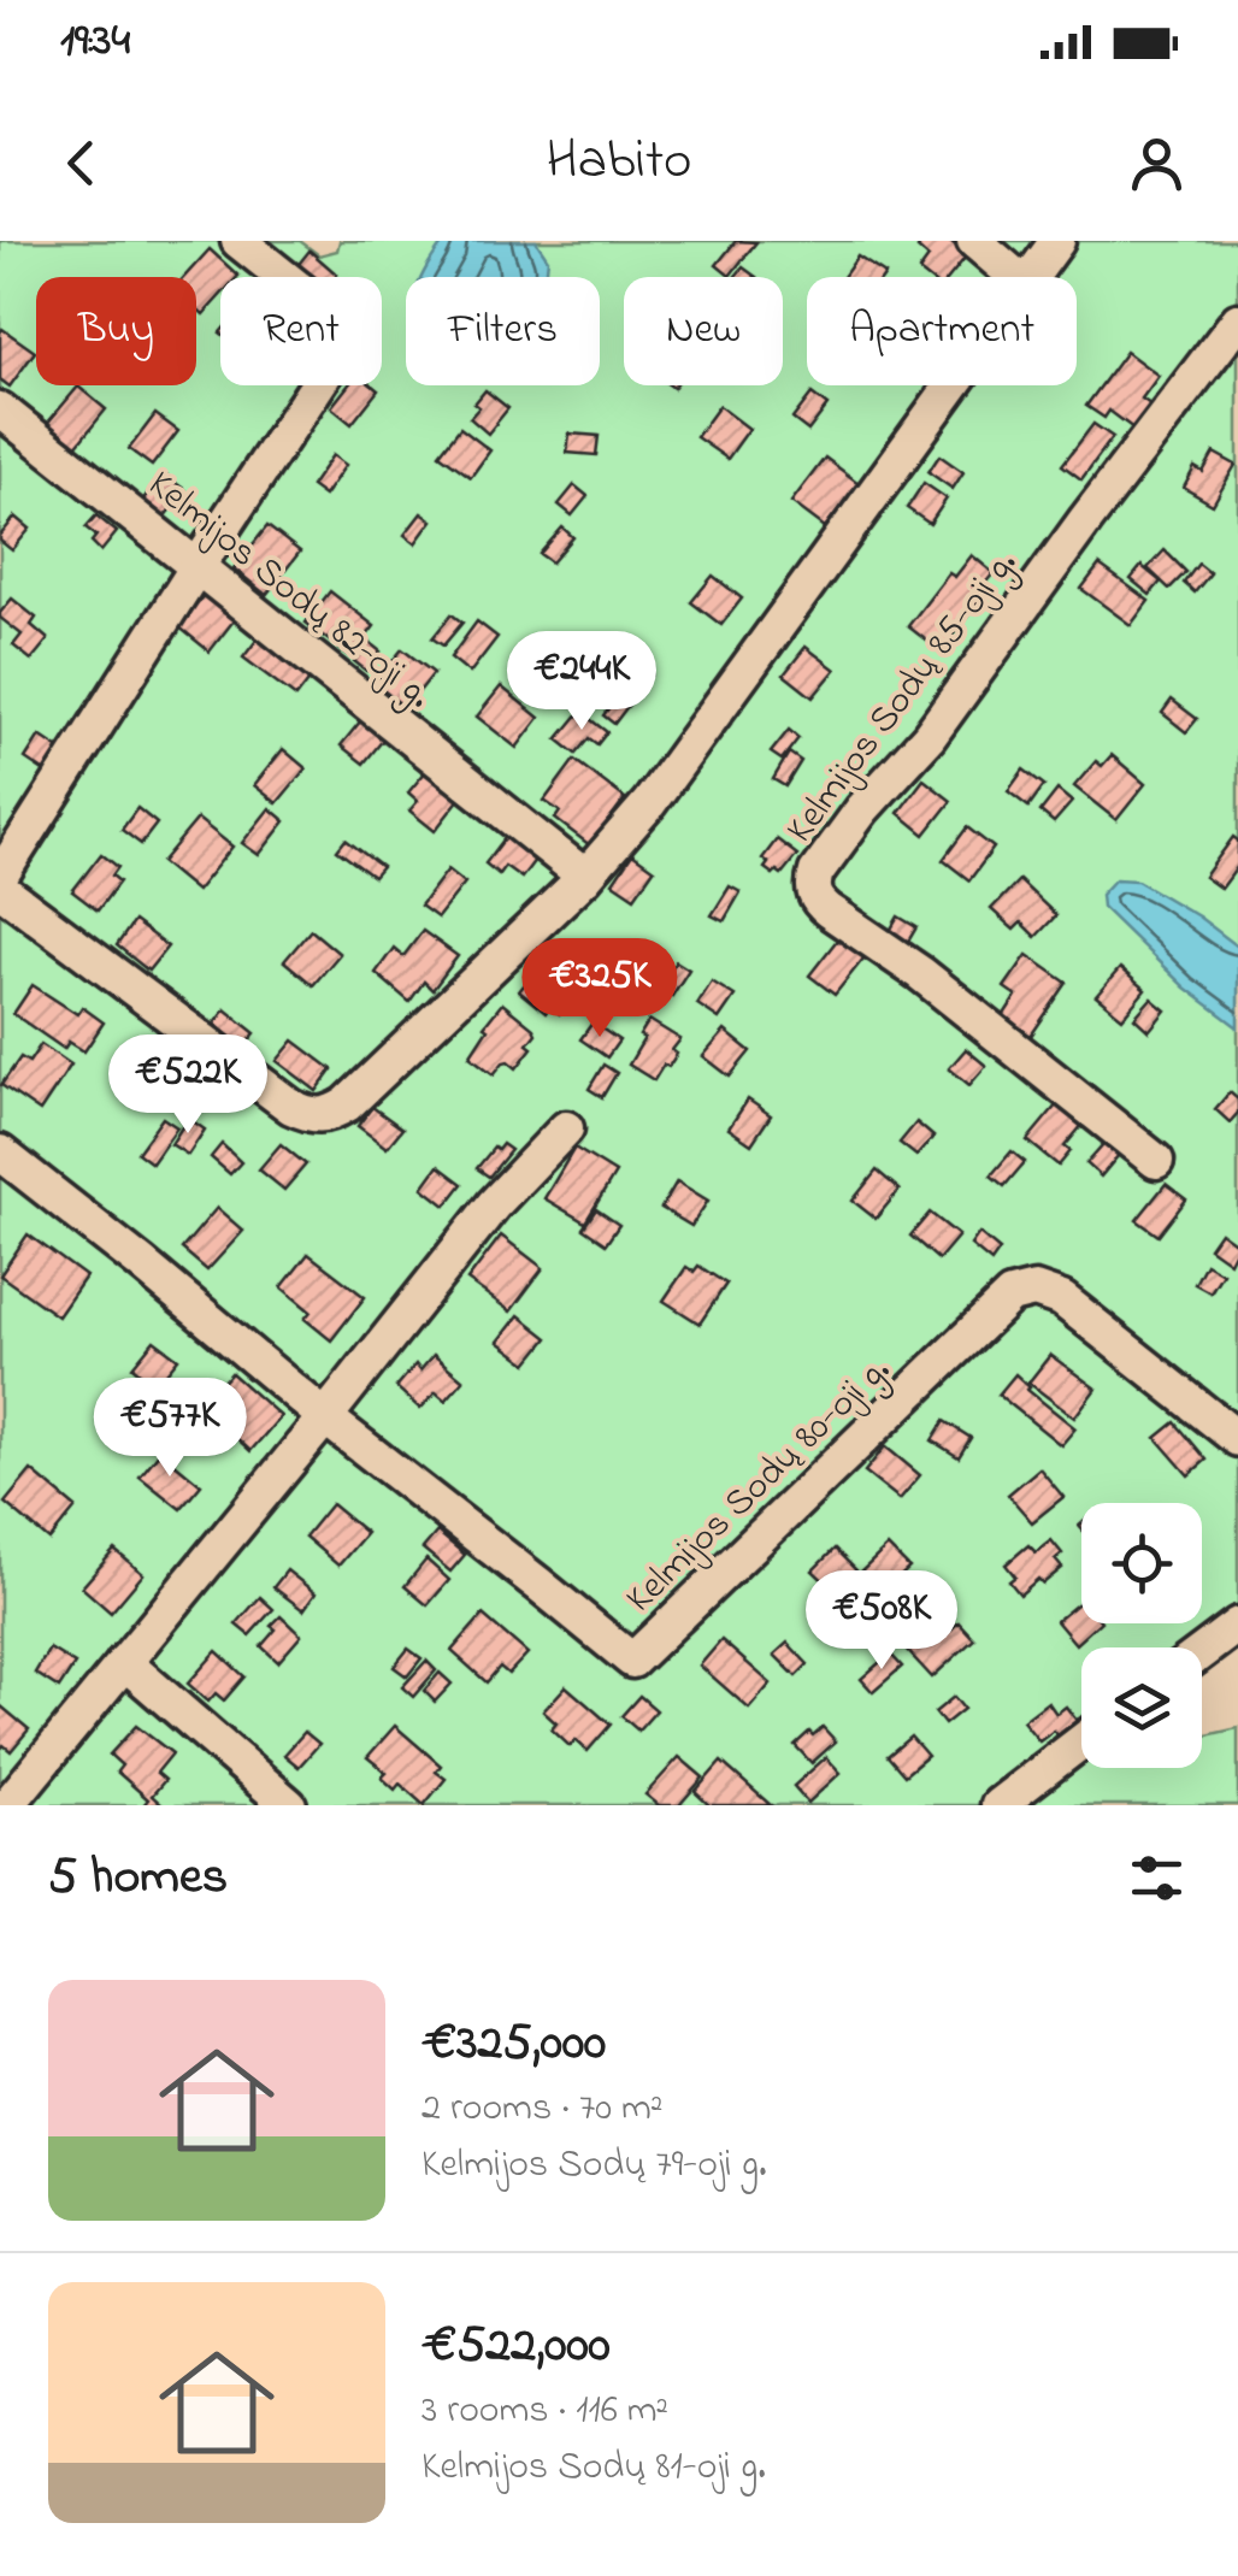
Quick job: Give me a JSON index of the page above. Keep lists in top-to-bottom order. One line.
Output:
{"streets":{"street":["Kelmijos Sodų 82-oji g.","Kelmijos Sodų 85-oji g.","Kelmijos Sodų 80-oji g."]},"page":{"status":"19:34","header":"Habito","chip":["Buy","Rent","Filters","New","Apartment"],"price":["€244K","€325K","€522K","€577K","€508K"],"heading":"5 homes","list":[{"name":"€325,000","note":"2 rooms · 70 m² · Kelmijos Sodų 79-oji g."},{"name":"€522,000","note":"3 rooms · 116 m² · Kelmijos Sodų 81-oji g."}]}}
